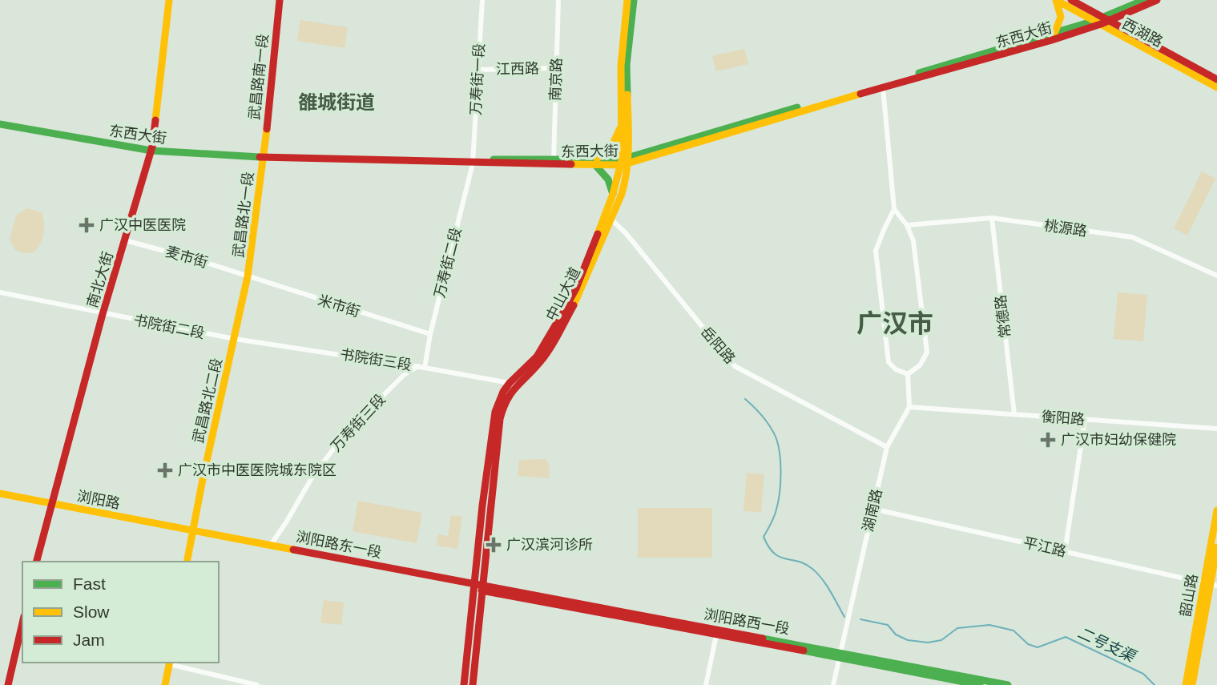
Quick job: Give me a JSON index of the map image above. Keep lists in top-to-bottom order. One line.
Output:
{"streets":{"street":["西湖路","东西大街","江西路","武昌路南一段","万寿街一段","南京路","武昌路北一段","桃源路","麦市街","万寿街二段","南北大街","中山大道","米市街","常德路","书院街二段","岳阳路","书院街三段","武昌路北二段","衡阳路","万寿街三段","浏阳路","湖南路","浏阳路东一段","平江路","韶山路","浏阳路西一段"]},"crossings":[["西湖路","东西大街"],["东西大街","武昌路南一段"],["东西大街","万寿街一段"],["东西大街","南京路"],["东西大街","武昌路北一段"],["东西大街","万寿街二段"],["东西大街","南北大街"],["东西大街","中山大道"],["江西路","万寿街一段"],["江西路","南京路"],["武昌路南一段","武昌路北一段"],["万寿街一段","万寿街二段"],["武昌路北一段","麦市街"],["武昌路北一段","米市街"],["武昌路北一段","武昌路北二段"],["桃源路","常德路"],["麦市街","南北大街"],["麦市街","米市街"],["麦市街","武昌路北二段"],["万寿街二段","米市街"],["万寿街二段","书院街三段"],["南北大街","书院街二段"],["南北大街","浏阳路"],["中山大道","岳阳路"],["中山大道","书院街三段"],["中山大道","浏阳路东一段"],["中山大道","浏阳路西一段"],["米市街","武昌路北二段"],["常德路","衡阳路"],["书院街二段","书院街三段"],["书院街二段","武昌路北二段"],["岳阳路","湖南路"],["书院街三段","武昌路北二段"],["书院街三段","万寿街三段"],["武昌路北二段","浏阳路"],["武昌路北二段","浏阳路东一段"],["衡阳路","湖南路"],["万寿街三段","浏阳路东一段"],["浏阳路","浏阳路东一段"],["湖南路","平江路"],["湖南路","浏阳路西一段"],["浏阳路东一段","浏阳路西一段"],["平江路","韶山路"]],"districts":["雒城街道","广汉市"],"water":["二号支渠"],"places":{"health":["广汉中医医院","广汉市妇幼保健院","广汉市中医医院城东院区","广汉滨河诊所"]},"legend":["Fast","Slow","Jam"]}
